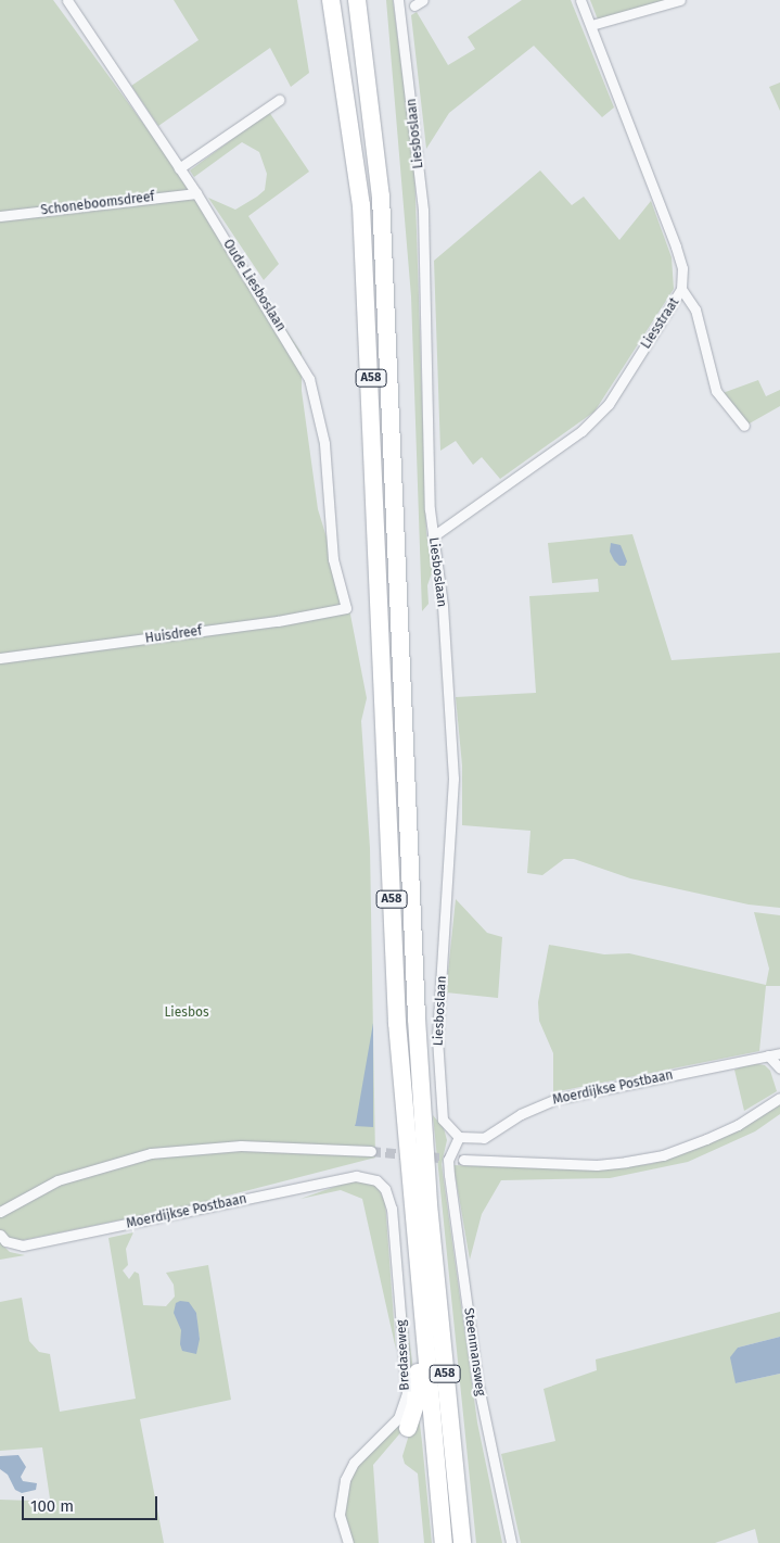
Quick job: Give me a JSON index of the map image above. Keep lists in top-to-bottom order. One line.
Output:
{"streets":{"highway":["A58"],"street":["Liesboslaan","Schoneboomsdreef","Oude Liesboslaan","Liesstraat","Huisdreef","Moerdijkse Postbaan","Steenmansweg","Bredaseweg"]},"crossings":[["Liesboslaan","Liesstraat"],["Liesboslaan","Moerdijkse Postbaan"],["Liesboslaan","Steenmansweg"],["Schoneboomsdreef","Oude Liesboslaan"],["Oude Liesboslaan","Huisdreef"],["Moerdijkse Postbaan","Steenmansweg"],["Moerdijkse Postbaan","Bredaseweg"]],"parks":["Liesbos"],"scale_bar":"100 m"}
